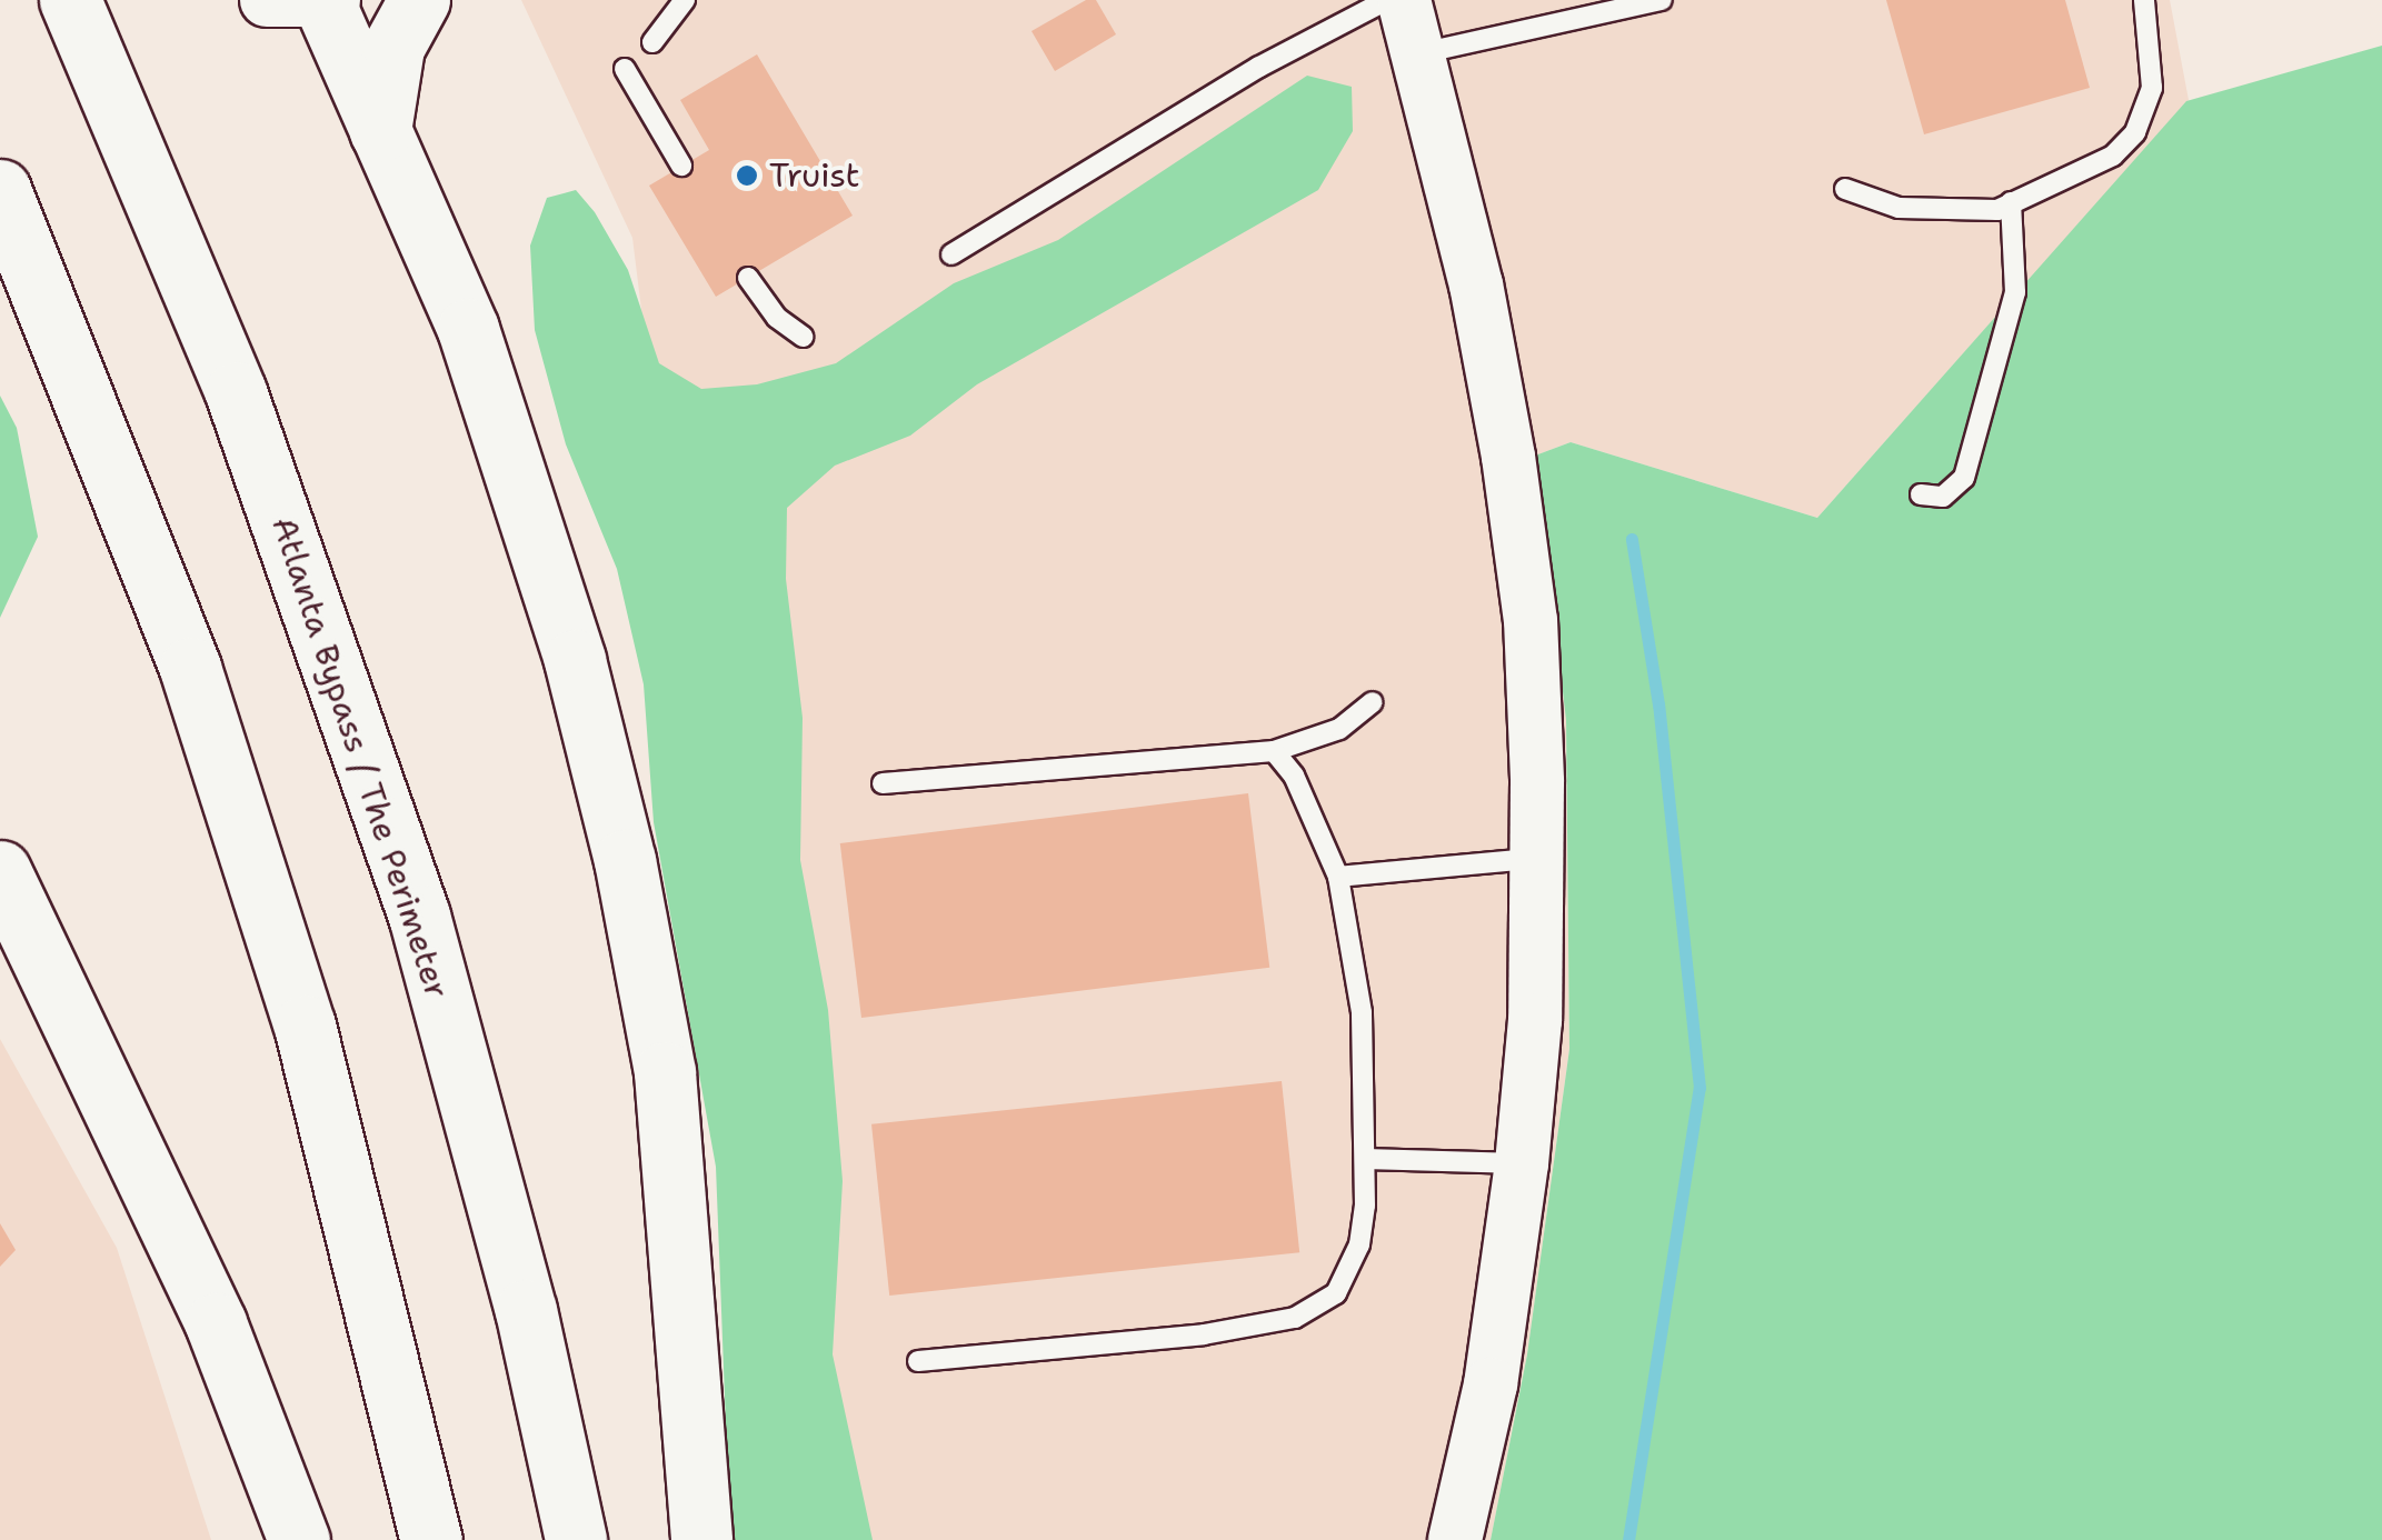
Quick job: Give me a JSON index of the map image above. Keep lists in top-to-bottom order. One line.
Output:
{"streets":{"highway":["Atlanta Bypass / The Perimeter"]},"places":["Truist"]}
